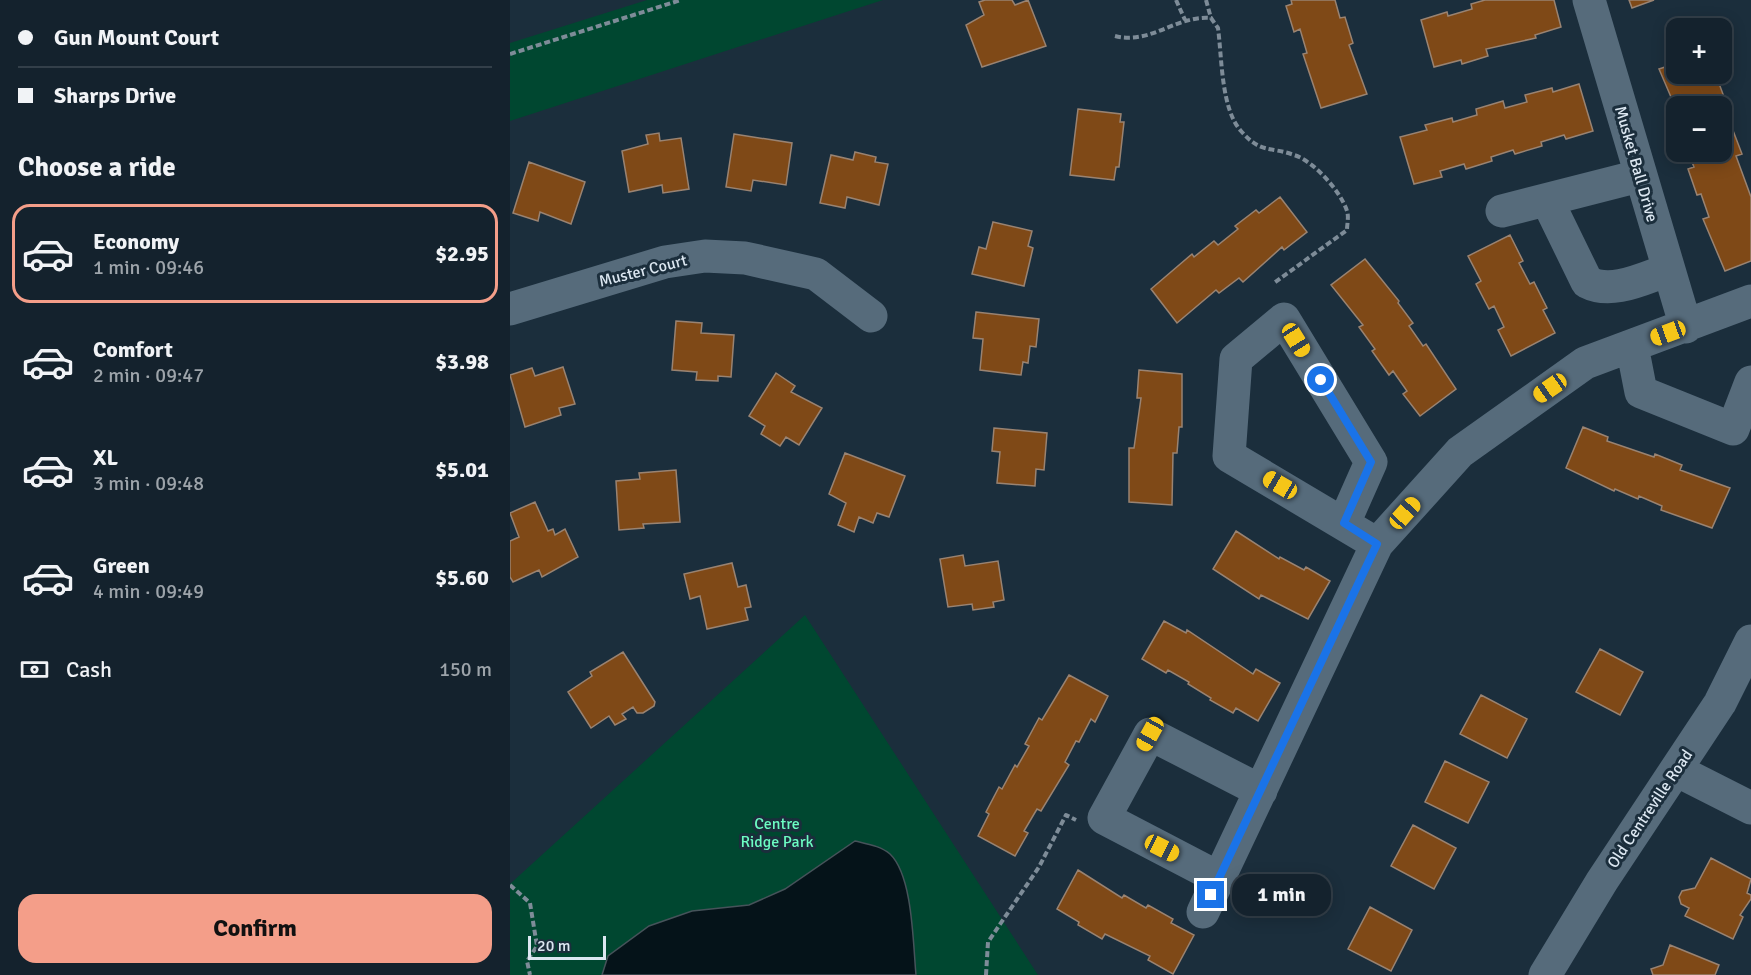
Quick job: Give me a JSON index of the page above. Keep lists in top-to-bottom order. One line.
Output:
{"streets":{"street":["Musket Ball Drive","Muster Court","Old Centreville Road"]},"parks":["Centre Ridge Park"],"scale_bar":"20 m","page":{"banner":["Gun Mount Court","Sharps Drive"],"map_buttons":["+","−"],"heading":"Choose a ride","list":[{"name":"Economy","note":"1 min · 09:46","value":"$2.95"},{"name":"Comfort","note":"2 min · 09:47","value":"$3.98"},{"name":"XL","note":"3 min · 09:48","value":"$5.01"},{"name":"Green","note":"4 min · 09:49","value":"$5.60"}],"pay":["Cash","150 m"],"bubble":"1 min","buttons":"Confirm","scale":"20 m"}}
